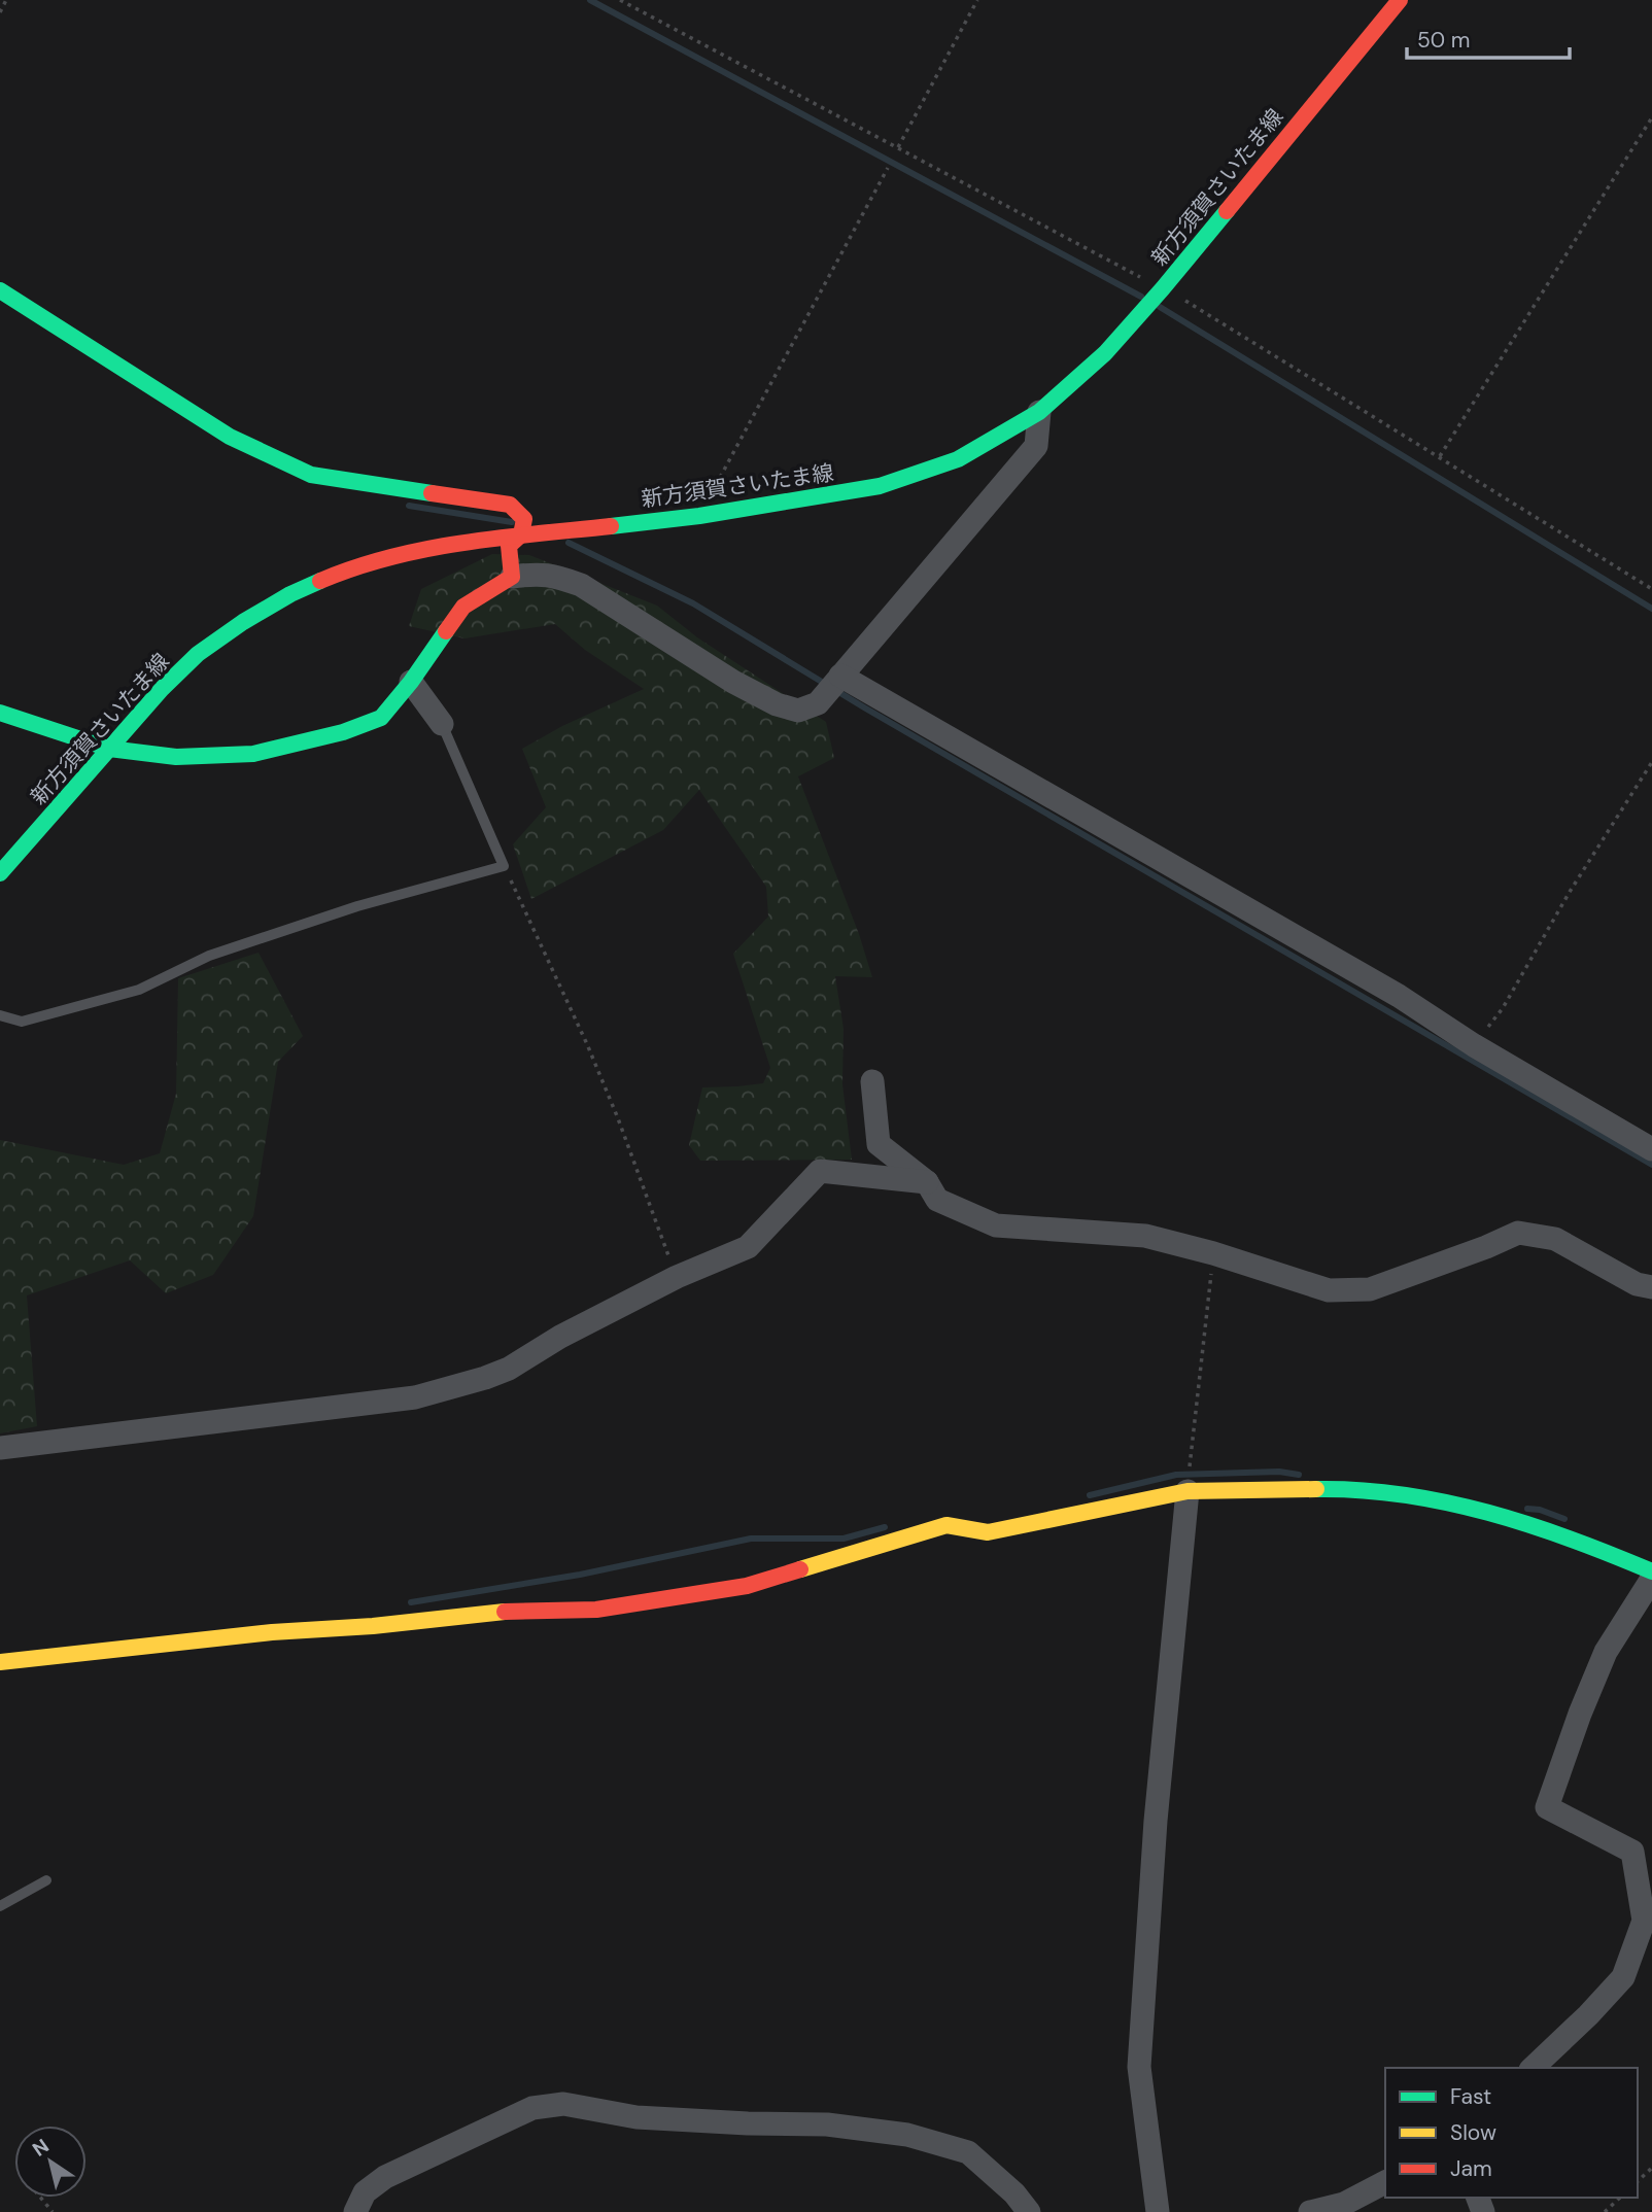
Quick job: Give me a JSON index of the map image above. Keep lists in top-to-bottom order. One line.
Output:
{"streets":{"street":["新方須賀さいたま線"]},"legend":["Fast","Slow","Jam"],"scale_bar":"50 m","north":"top left"}
